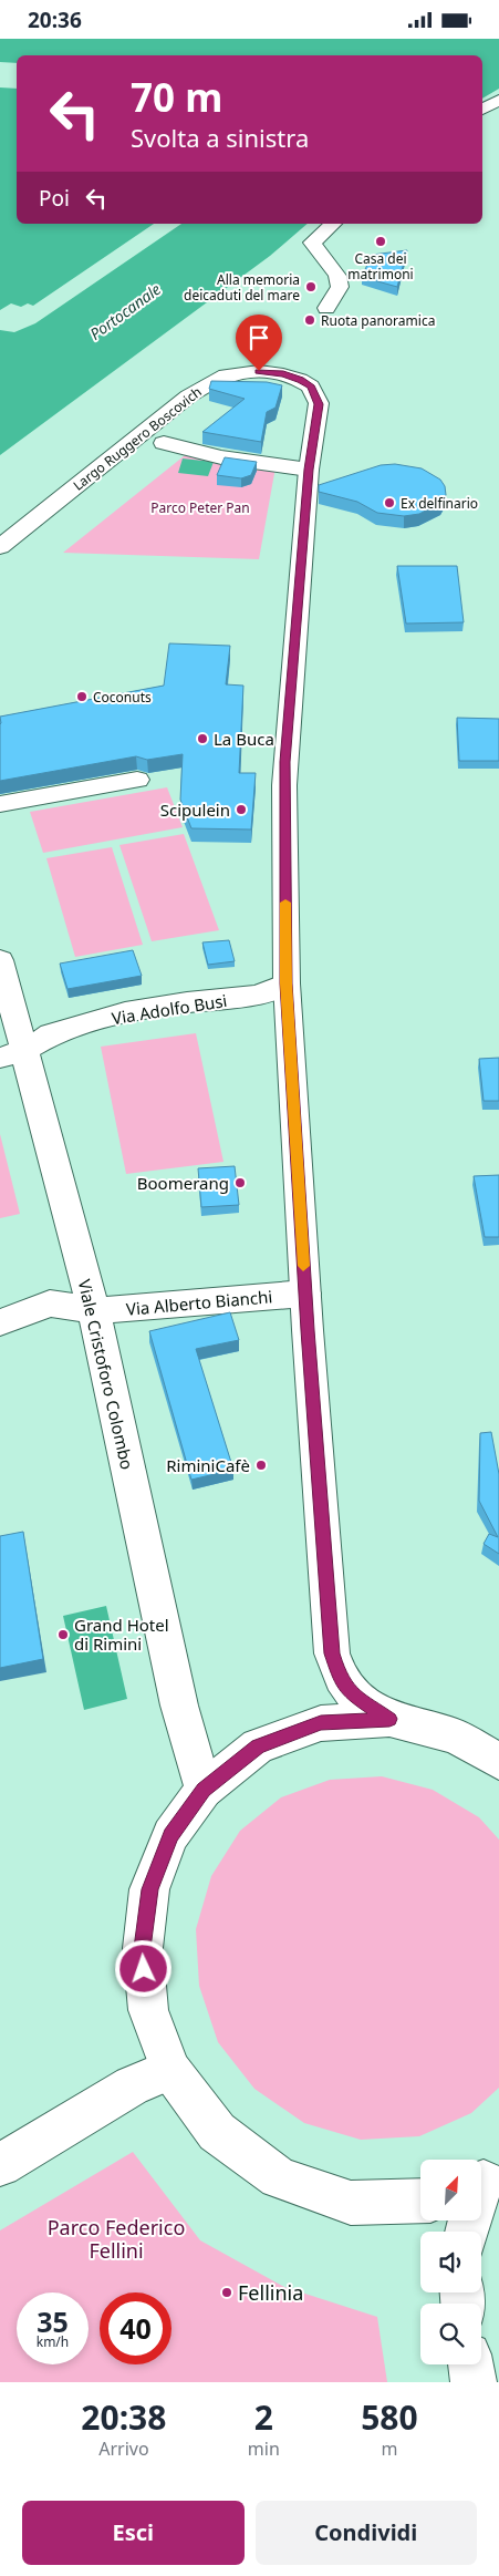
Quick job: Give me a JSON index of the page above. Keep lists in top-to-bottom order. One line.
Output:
{"streets":{"street":["Largo Ruggero Boscovich","Via Adolfo Busi","Via Alberto Bianchi","Viale Cristoforo Colombo"]},"crossings":[["Via Adolfo Busi","Viale Cristoforo Colombo"],["Via Alberto Bianchi","Viale Cristoforo Colombo"]],"water":["Portocanale"],"parks":["Parco Peter Pan","Parco Federico Fellini"],"places":["Casa dei matrimoni","Alla memoria deicaduti del mare","Ruota panoramica","Ex delfinario","Coconuts","La Buca","Scipulein","Boomerang","RiminiCafè","Grand Hotel di Rimini","Fellinia"],"north":"top right","page":{"status":"20:36","turn":["70 m","Svolta a sinistra"],"then":"Poi","speed":"35 km/h","limit":"40","eta":["20:38","Arrivo","2","min","580","m"],"buttons":["Esci","Condividi"]}}
